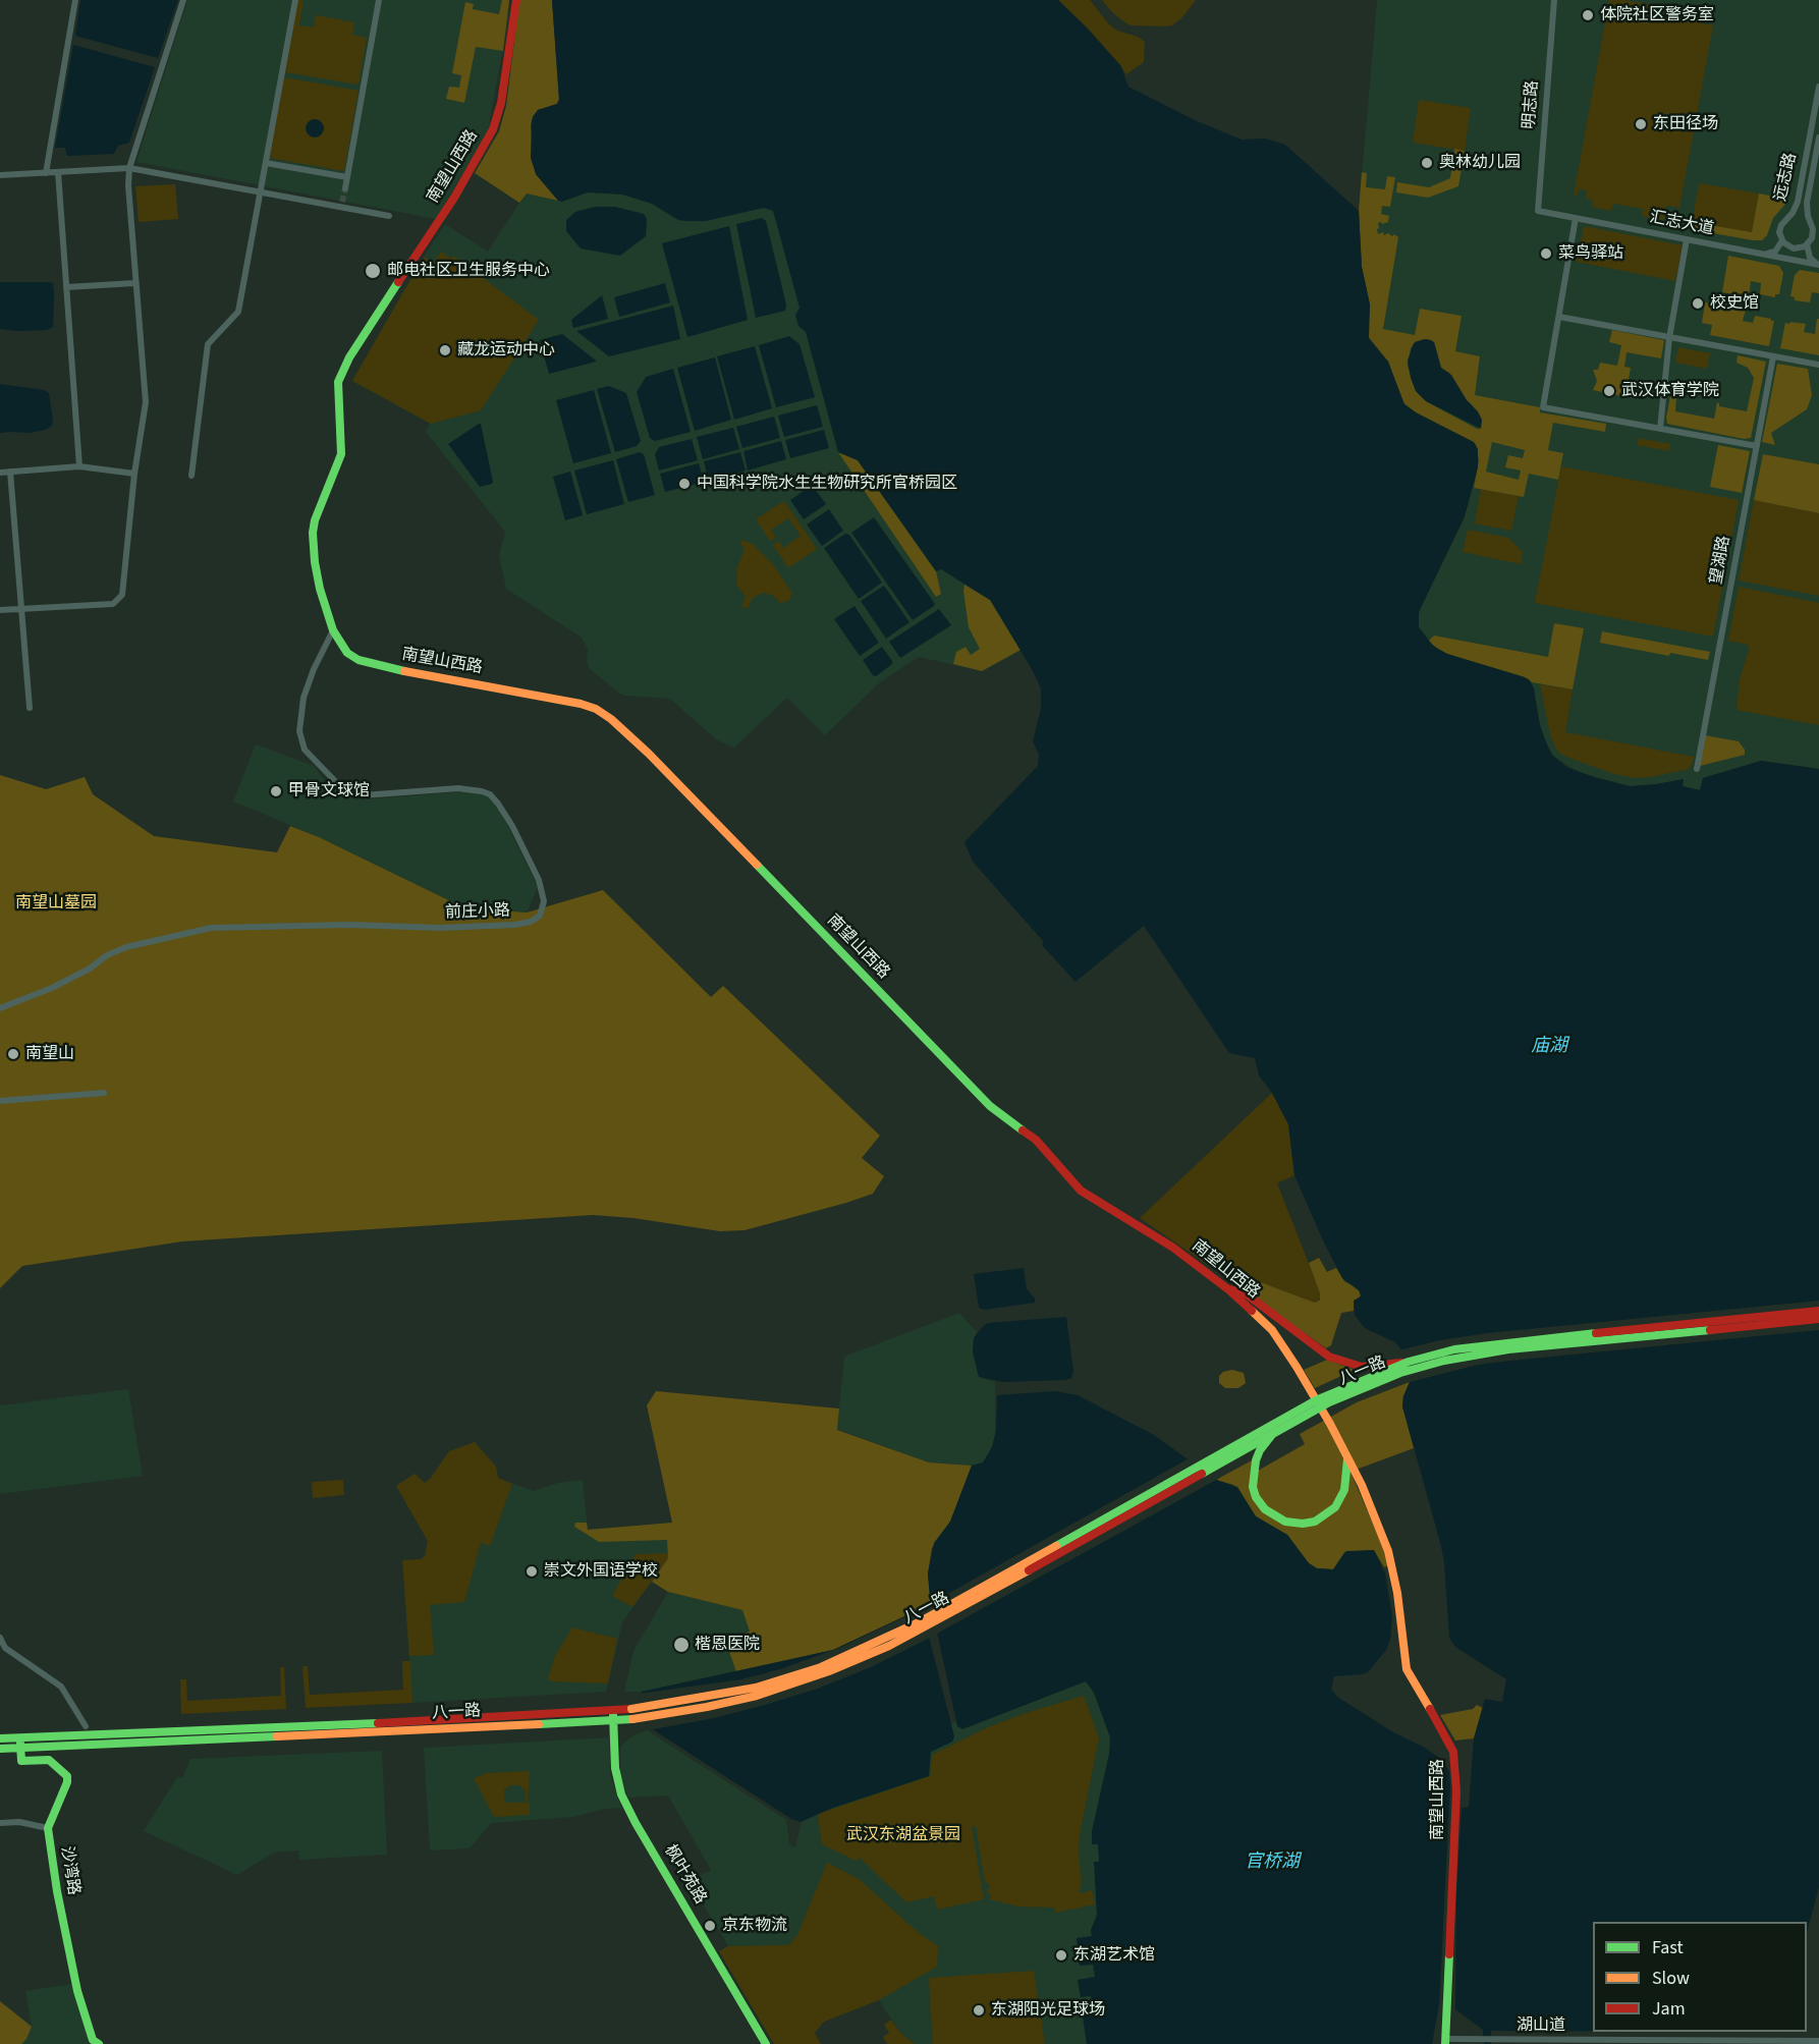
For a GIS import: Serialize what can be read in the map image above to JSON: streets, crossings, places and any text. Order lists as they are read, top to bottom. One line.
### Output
{"streets":{"main road":["南望山西路","八一路","沙湾路","枫叶苑路"],"street":["明志路","远志路","汇志大道","望湖路","前庄小路","湖山道"]},"crossings":[["明志路","汇志大道"],["南望山西路","前庄小路"],["南望山西路","湖山道"],["八一路","沙湾路"],["八一路","枫叶苑路"]],"water":["庙湖","官桥湖"],"parks":["南望山墓园","武汉东湖盆景园"],"places":["体院社区警务室","东田径场","奥林幼儿园","菜鸟驿站","邮电社区卫生服务中心","校史馆","藏龙运动中心","武汉体育学院","中国科学院水生生物研究所官桥园区","甲骨文球馆","南望山","崇文外国语学校","楷恩医院","京东物流","东湖艺术馆","东湖阳光足球场"],"legend":["Fast","Slow","Jam"]}
